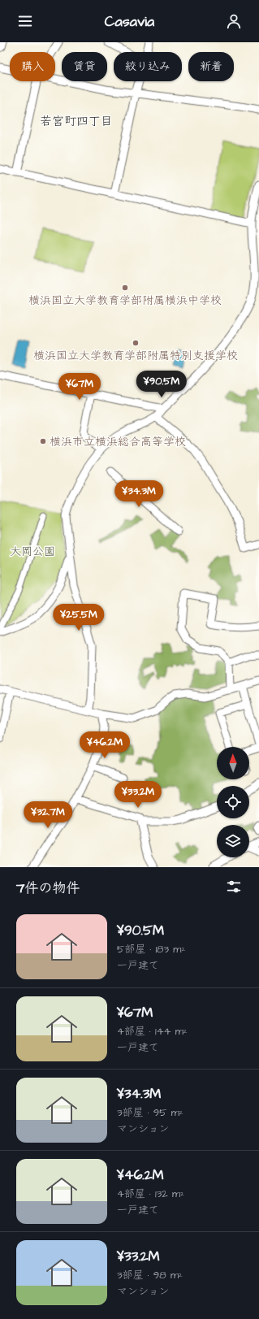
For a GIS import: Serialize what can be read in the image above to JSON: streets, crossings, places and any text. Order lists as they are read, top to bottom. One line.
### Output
{"districts":["若宮町四丁目"],"parks":["大岡公園"],"places":["横浜国立大学教育学部附属横浜中学校","横浜国立大学教育学部附属特別支援学校","横浜市立横浜総合高等学校"],"north":"top","page":{"header":"Casavia","chip":["購入","賃貸","絞り込み","新着"],"price":["¥90.5M","¥67M","¥34.3M","¥25.5M","¥46.2M","¥33.2M","¥32.7M"],"heading":"7件の物件","list":[{"name":"¥90.5M","note":"5部屋 · 183 m² · 一戸建て"},{"name":"¥67M","note":"4部屋 · 144 m² · 一戸建て"},{"name":"¥34.3M","note":"3部屋 · 95 m² · マンション"},{"name":"¥46.2M","note":"4部屋 · 132 m² · 一戸建て"},{"name":"¥33.2M","note":"3部屋 · 98 m² · マンション"}]}}
